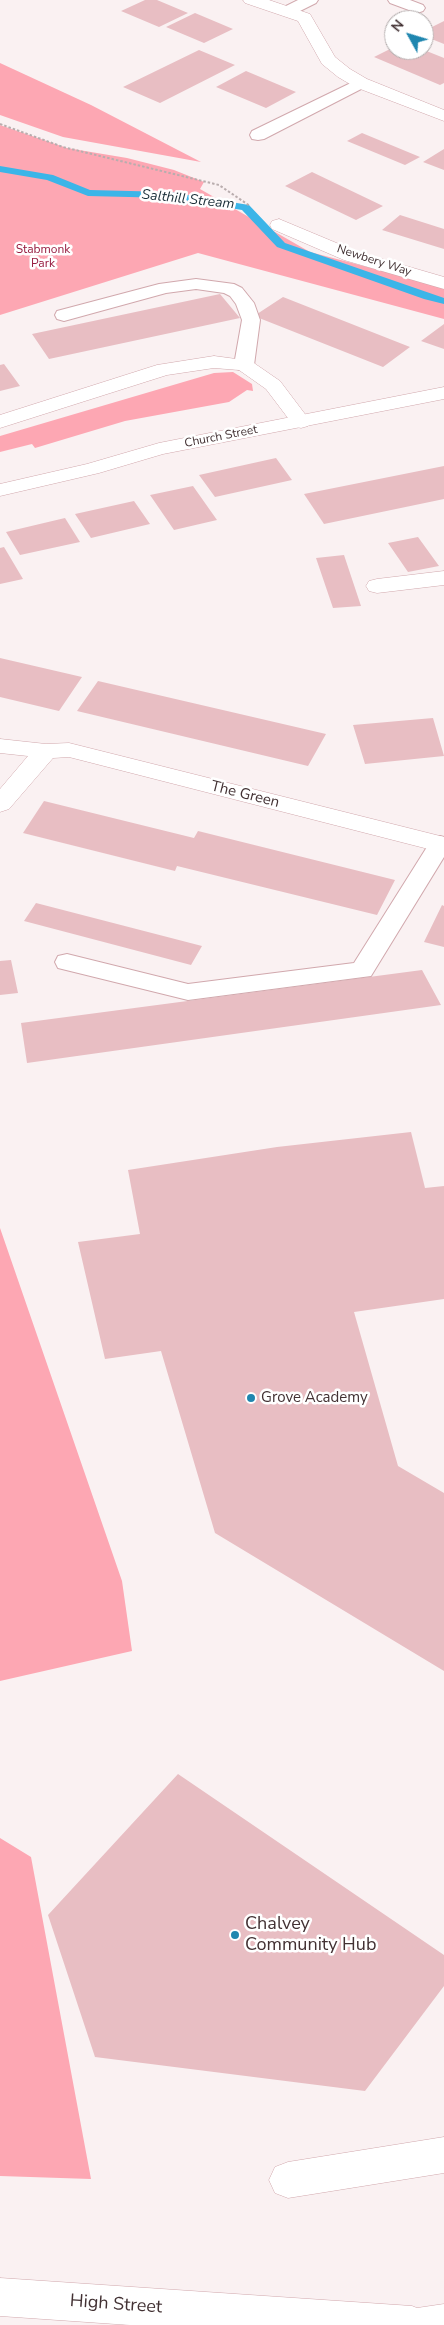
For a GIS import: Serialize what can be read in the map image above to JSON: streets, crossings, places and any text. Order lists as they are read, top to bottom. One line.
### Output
{"streets":{"street":["Newbery Way","Church Street","The Green","High Street"]},"water":["Salthill Stream"],"parks":["Stabmonk Park"],"places":["Grove Academy","Chalvey Community Hub"],"north":"top left"}
